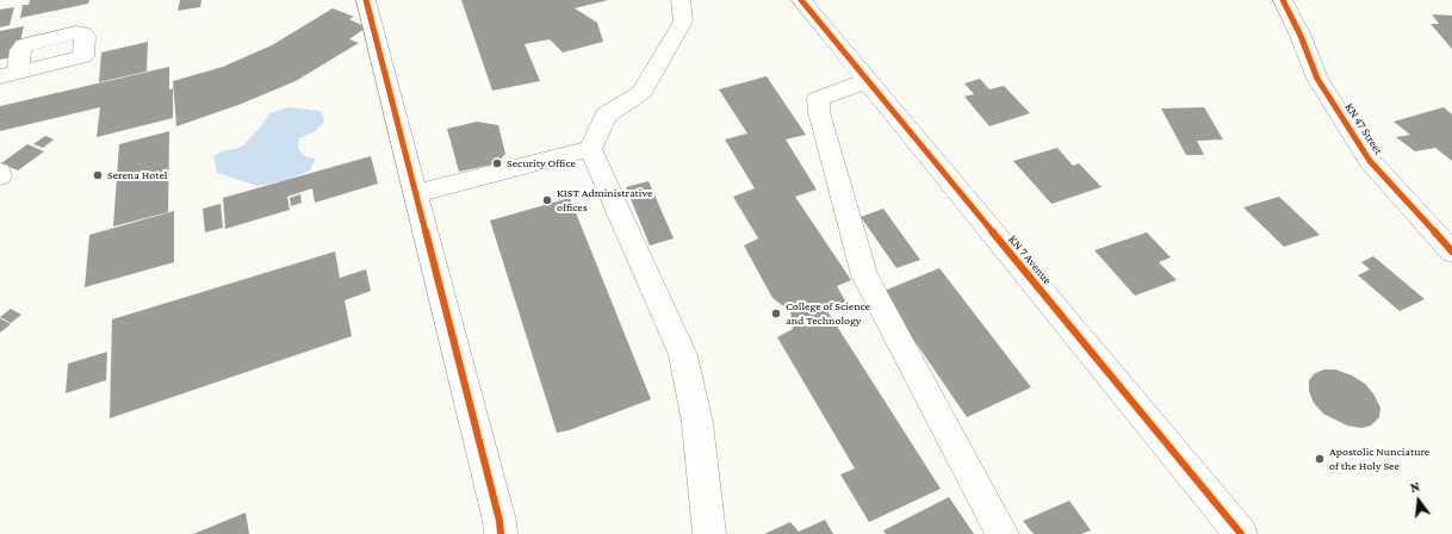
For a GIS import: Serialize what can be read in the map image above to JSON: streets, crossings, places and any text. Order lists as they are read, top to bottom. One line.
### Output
{"streets":{"street":["KN 47 Street","KN 7 Avenue"]},"places":["Security Office","Serena Hotel","KIST Administrative offices","College of Science and Technology","Apostolic Nunciature of the Holy See"],"north":"top"}
